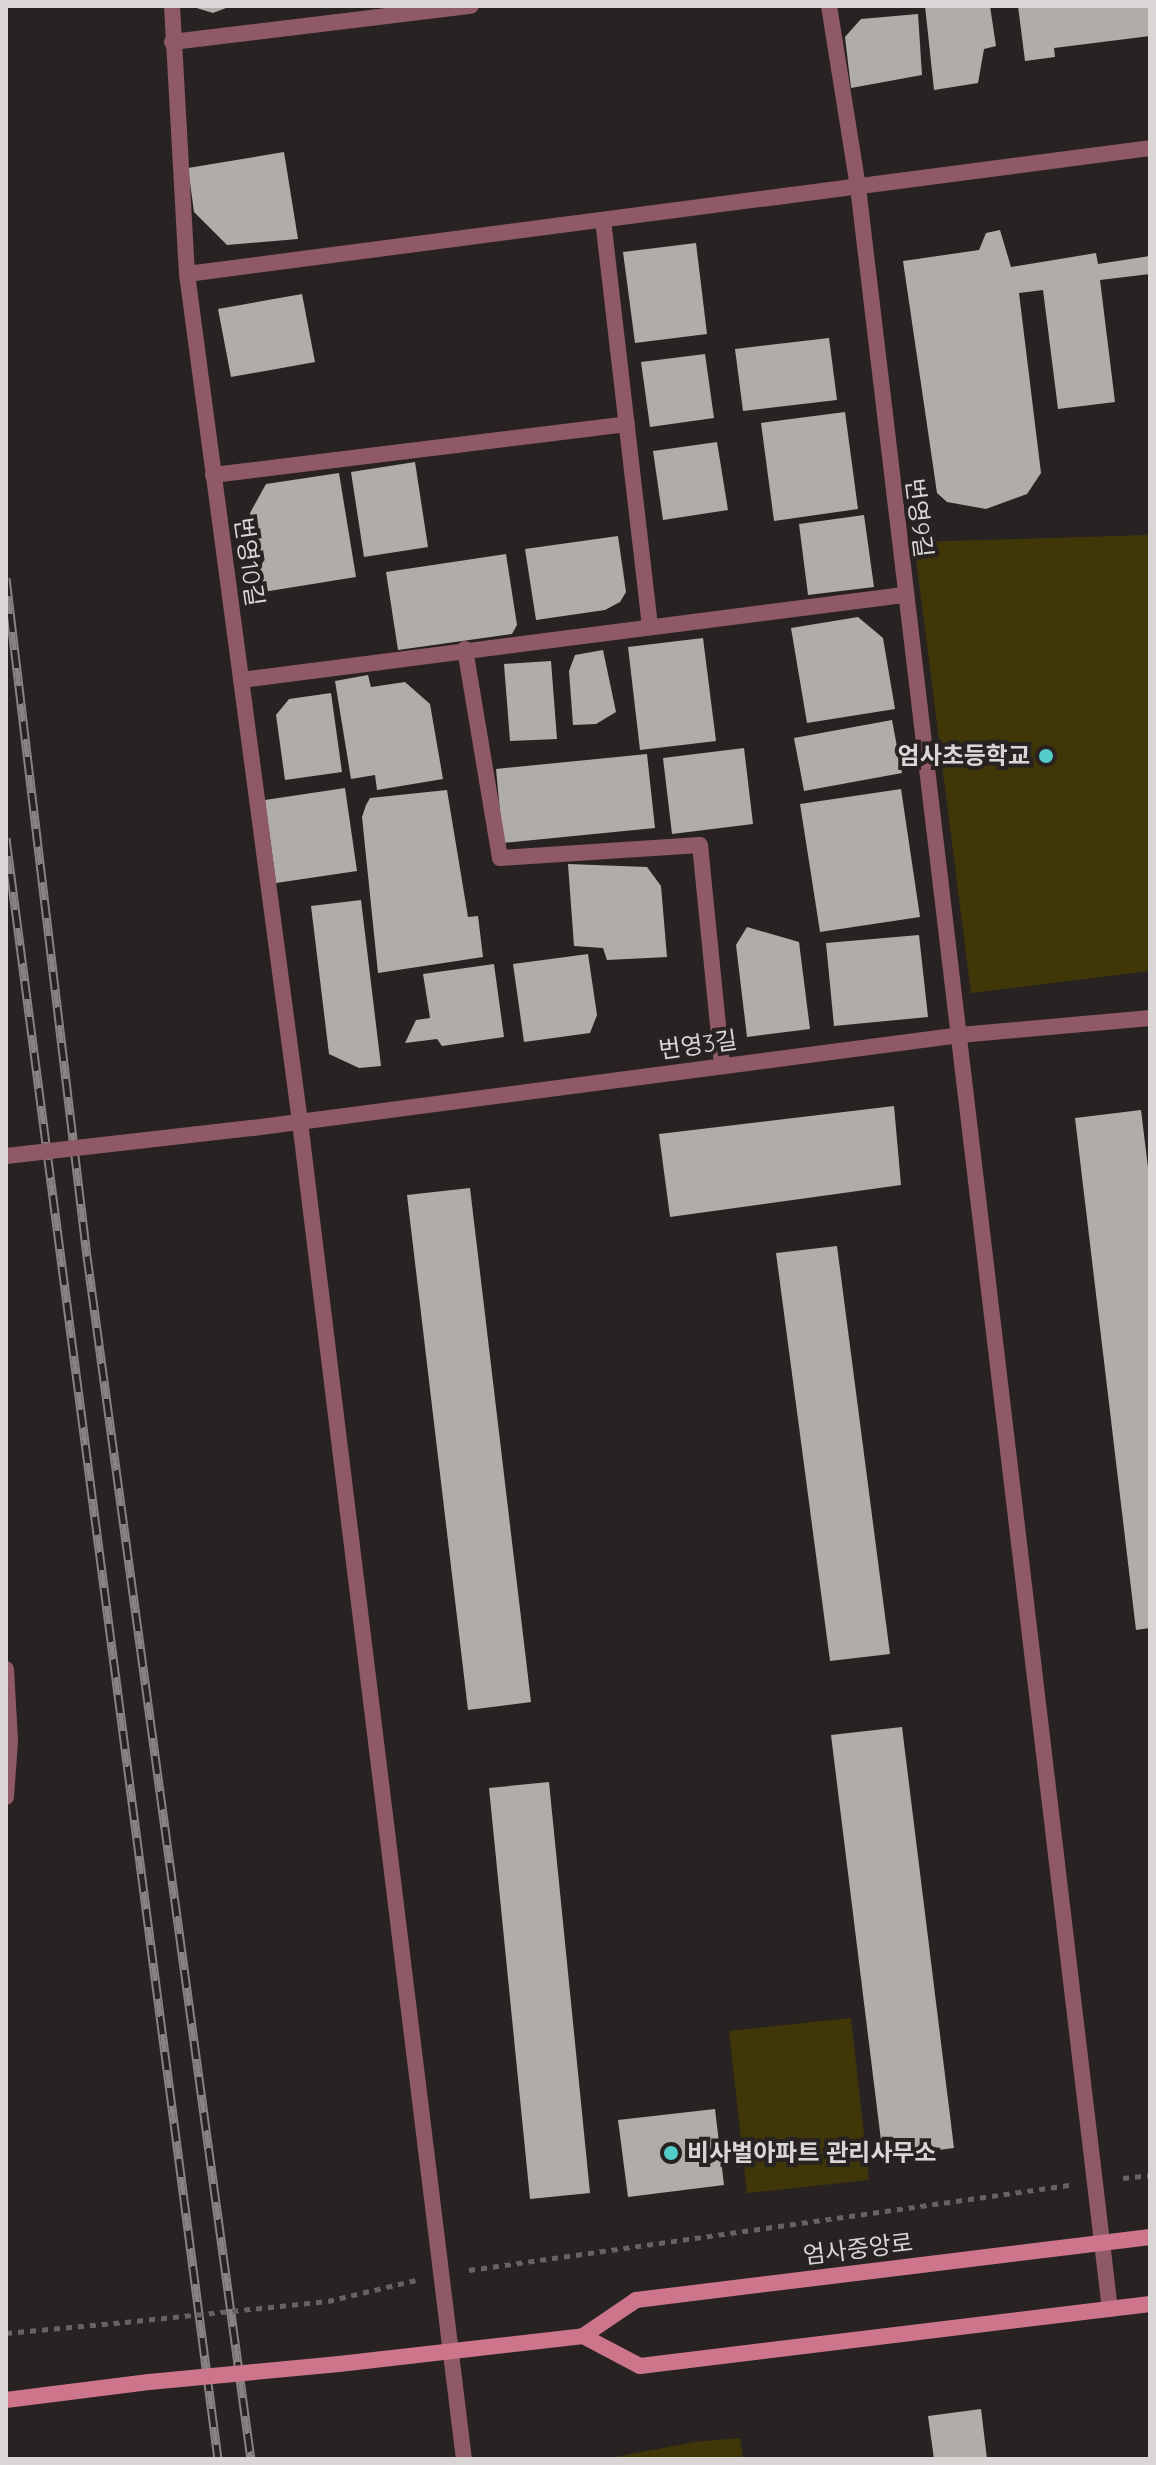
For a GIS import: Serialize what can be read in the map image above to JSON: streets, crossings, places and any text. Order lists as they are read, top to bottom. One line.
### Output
{"streets":{"main road":["엄사중앙로"],"street":["번영9길","번영10길","번영3길"]},"crossings":[["번영9길","번영3길"],["번영9길","엄사중앙로"],["번영10길","번영3길"],["번영10길","엄사중앙로"]],"places":["엄사초등학교","비사벌아파트 관리사무소"]}
